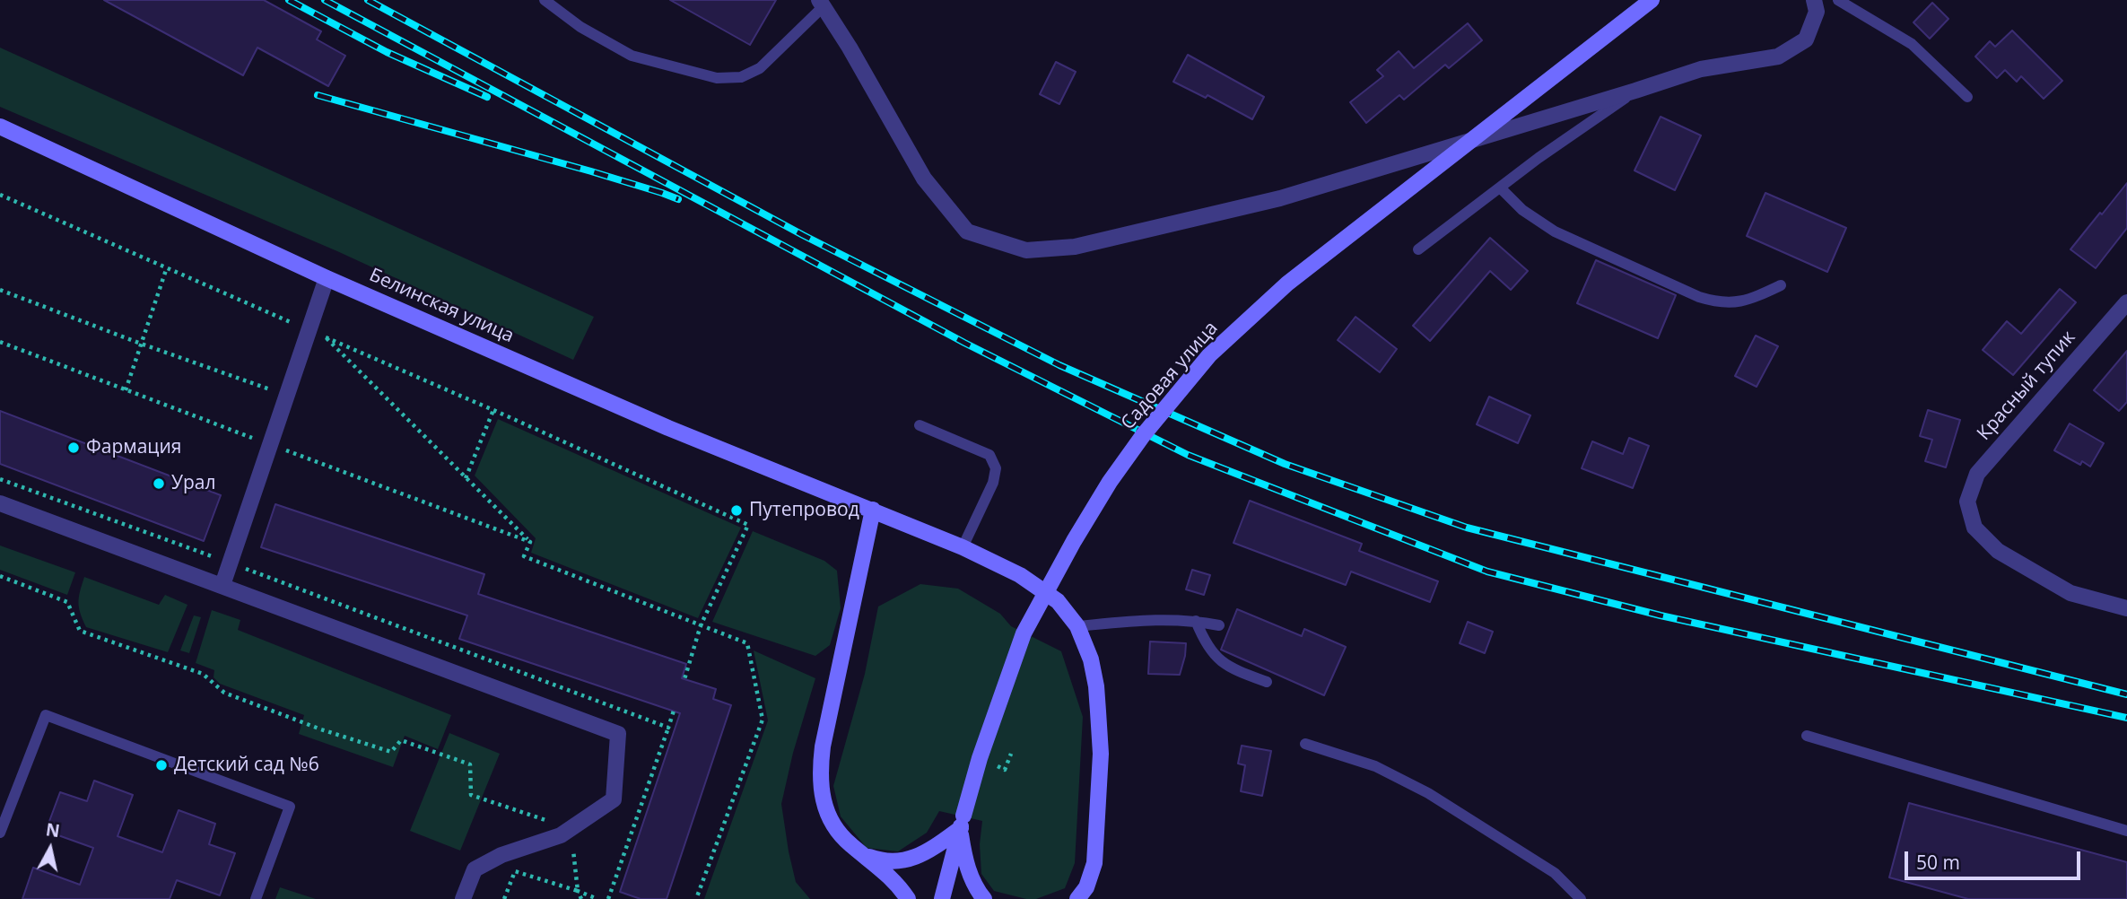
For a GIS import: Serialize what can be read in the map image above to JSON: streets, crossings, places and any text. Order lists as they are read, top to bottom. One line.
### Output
{"streets":{"main road":["Белинская улица","Садовая улица"],"street":["Красный тупик"]},"places":["Фармация","Урал","Путепровод","Детский сад №6"],"scale_bar":"50 m","north":"top"}
